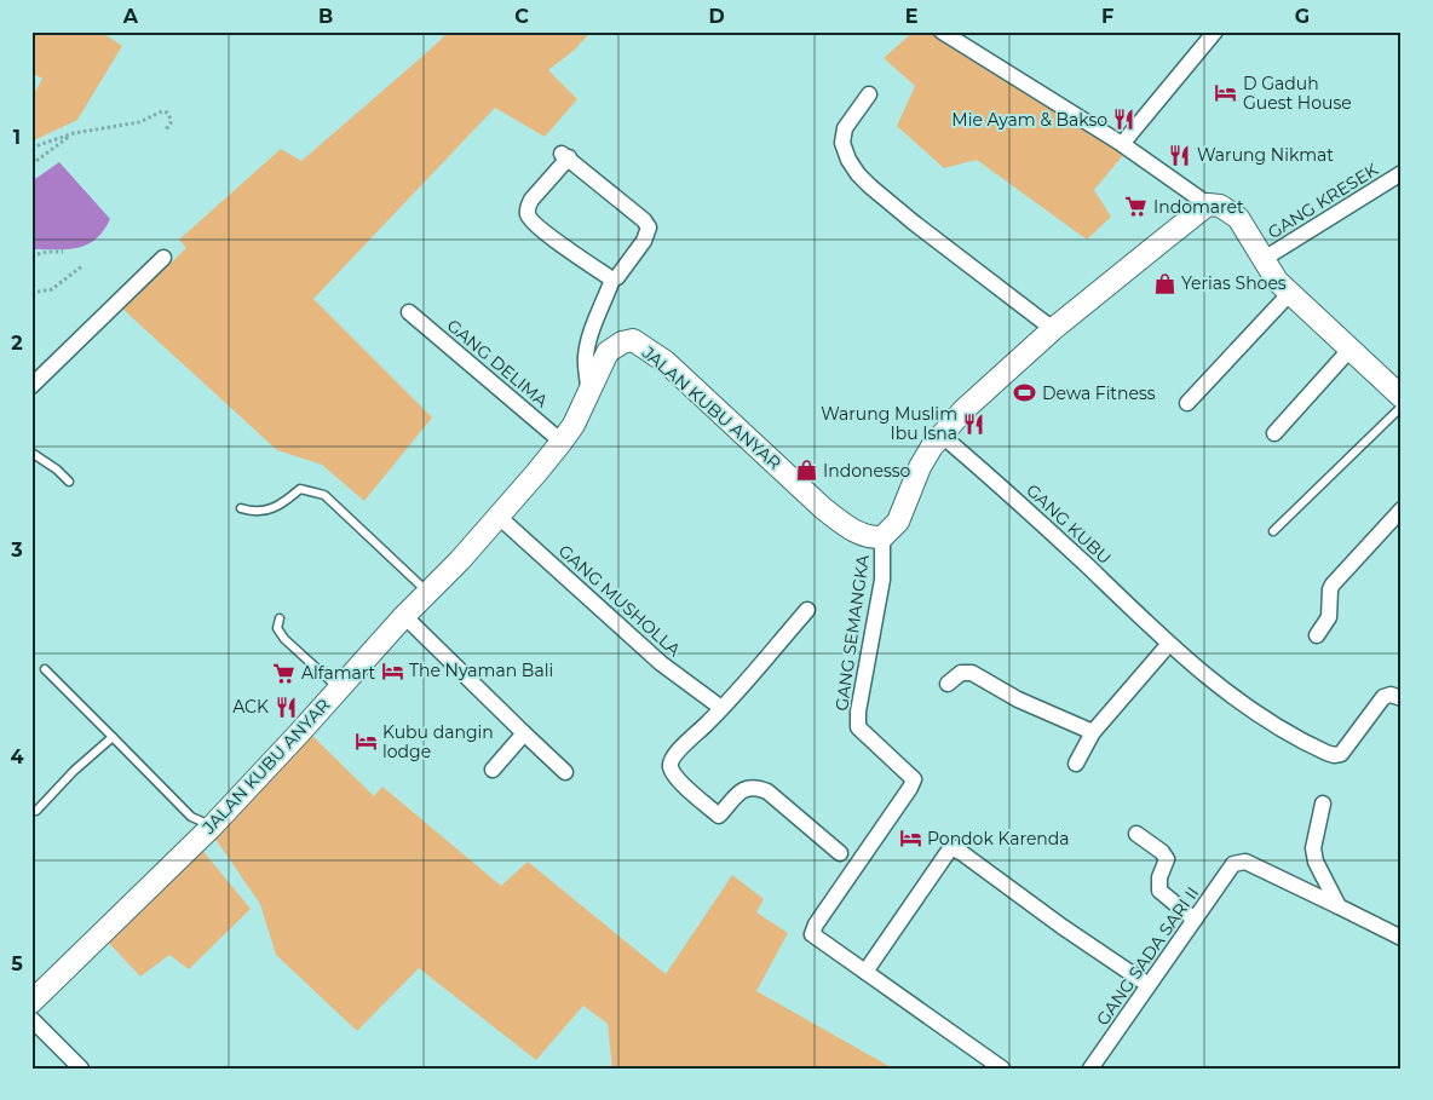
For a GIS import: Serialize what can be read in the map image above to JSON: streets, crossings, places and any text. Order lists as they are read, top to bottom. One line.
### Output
{"streets":{"street":["GANG KRESEK","GANG DELIMA","JALAN KUBU ANYAR","GANG KUBU","GANG MUSHOLLA","GANG SEMANGKA","GANG SADA SARI II"]},"crossings":[["GANG DELIMA","JALAN KUBU ANYAR"],["JALAN KUBU ANYAR","GANG MUSHOLLA"],["JALAN KUBU ANYAR","GANG SEMANGKA"]],"places":{"hotel":["D Gaduh Guest House","The Nyaman Bali","Kubu dangin lodge","Pondok Karenda"],"restaurant":["Mie Ayam & Bakso","Warung Nikmat","Warung Muslim Ibu Isna","ACK"],"supermarket":["Indomaret","Alfamart"],"shop":["Yerias Shoes","Indonesso"],"sports":["Dewa Fitness"]},"grid":{"columns":["A","B","C","D","E","F","G"],"rows":["1","2","3","4","5"]}}
